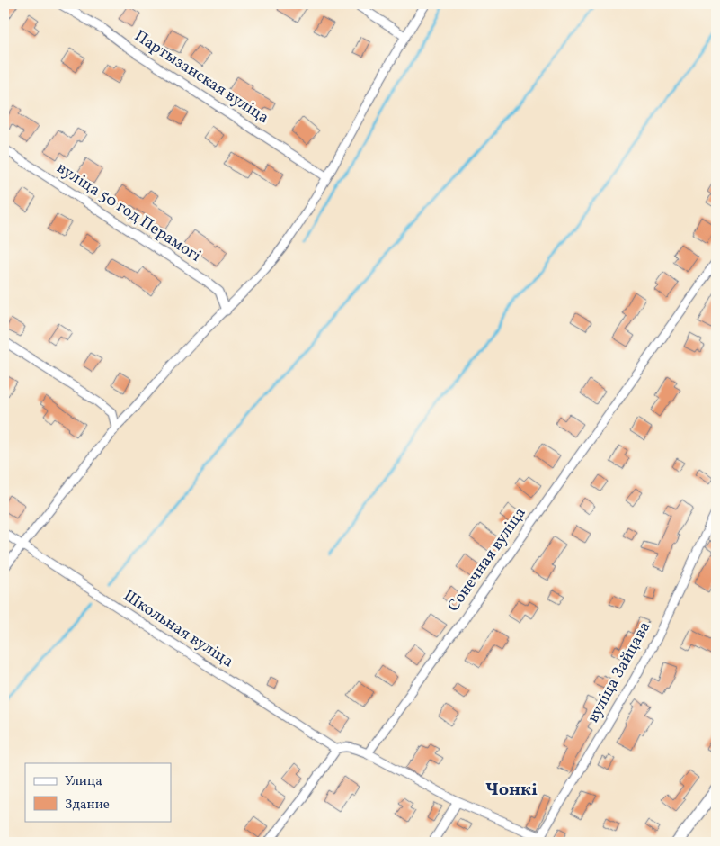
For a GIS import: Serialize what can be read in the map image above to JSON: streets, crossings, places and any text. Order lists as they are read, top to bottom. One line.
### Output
{"streets":{"street":["Партызанская вуліца","вуліца 50 год Перамогі","Сонечная вуліца","Школьная вуліца","вуліца Зайцава"]},"districts":["Чонкі"],"legend":["Улица","Здание"]}
